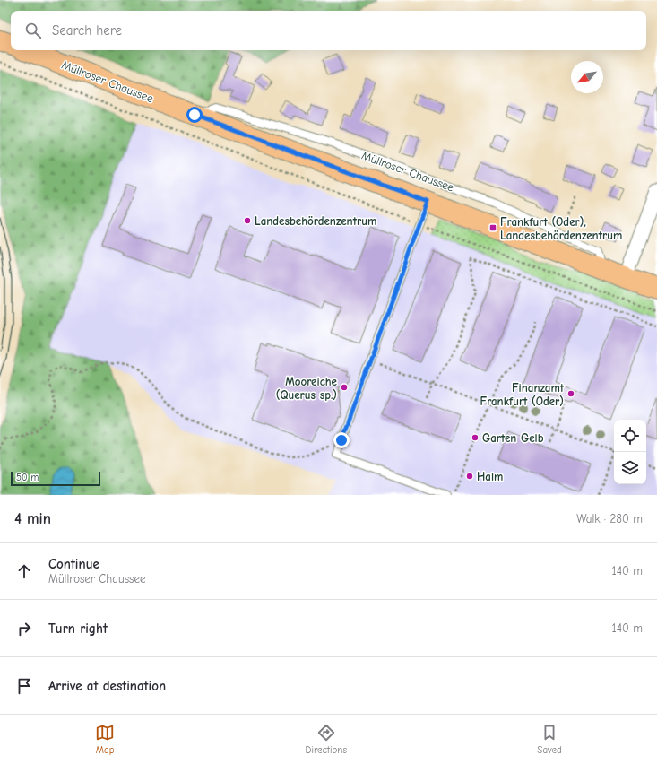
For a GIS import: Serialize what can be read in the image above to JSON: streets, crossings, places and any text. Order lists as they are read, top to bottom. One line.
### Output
{"streets":{"main road":["Müllroser Chaussee"]},"places":{"other":["Landesbehördenzentrum","Mooreiche (Querus sp.)","Finanzamt Frankfurt (Oder)","Garten Gelb","Halm"],"transit":["Frankfurt (Oder), Landesbehördenzentrum"]},"scale_bar":"50 m","north":"bottom left","page":{"search":"Search here","scale":"50 m","heading":["4 min","Walk · 280 m"],"list":[["Continue","Müllroser Chaussee","140 m"],["Turn right","140 m"],"Arrive at destination"],"nav":["Map","Directions","Saved"]}}
